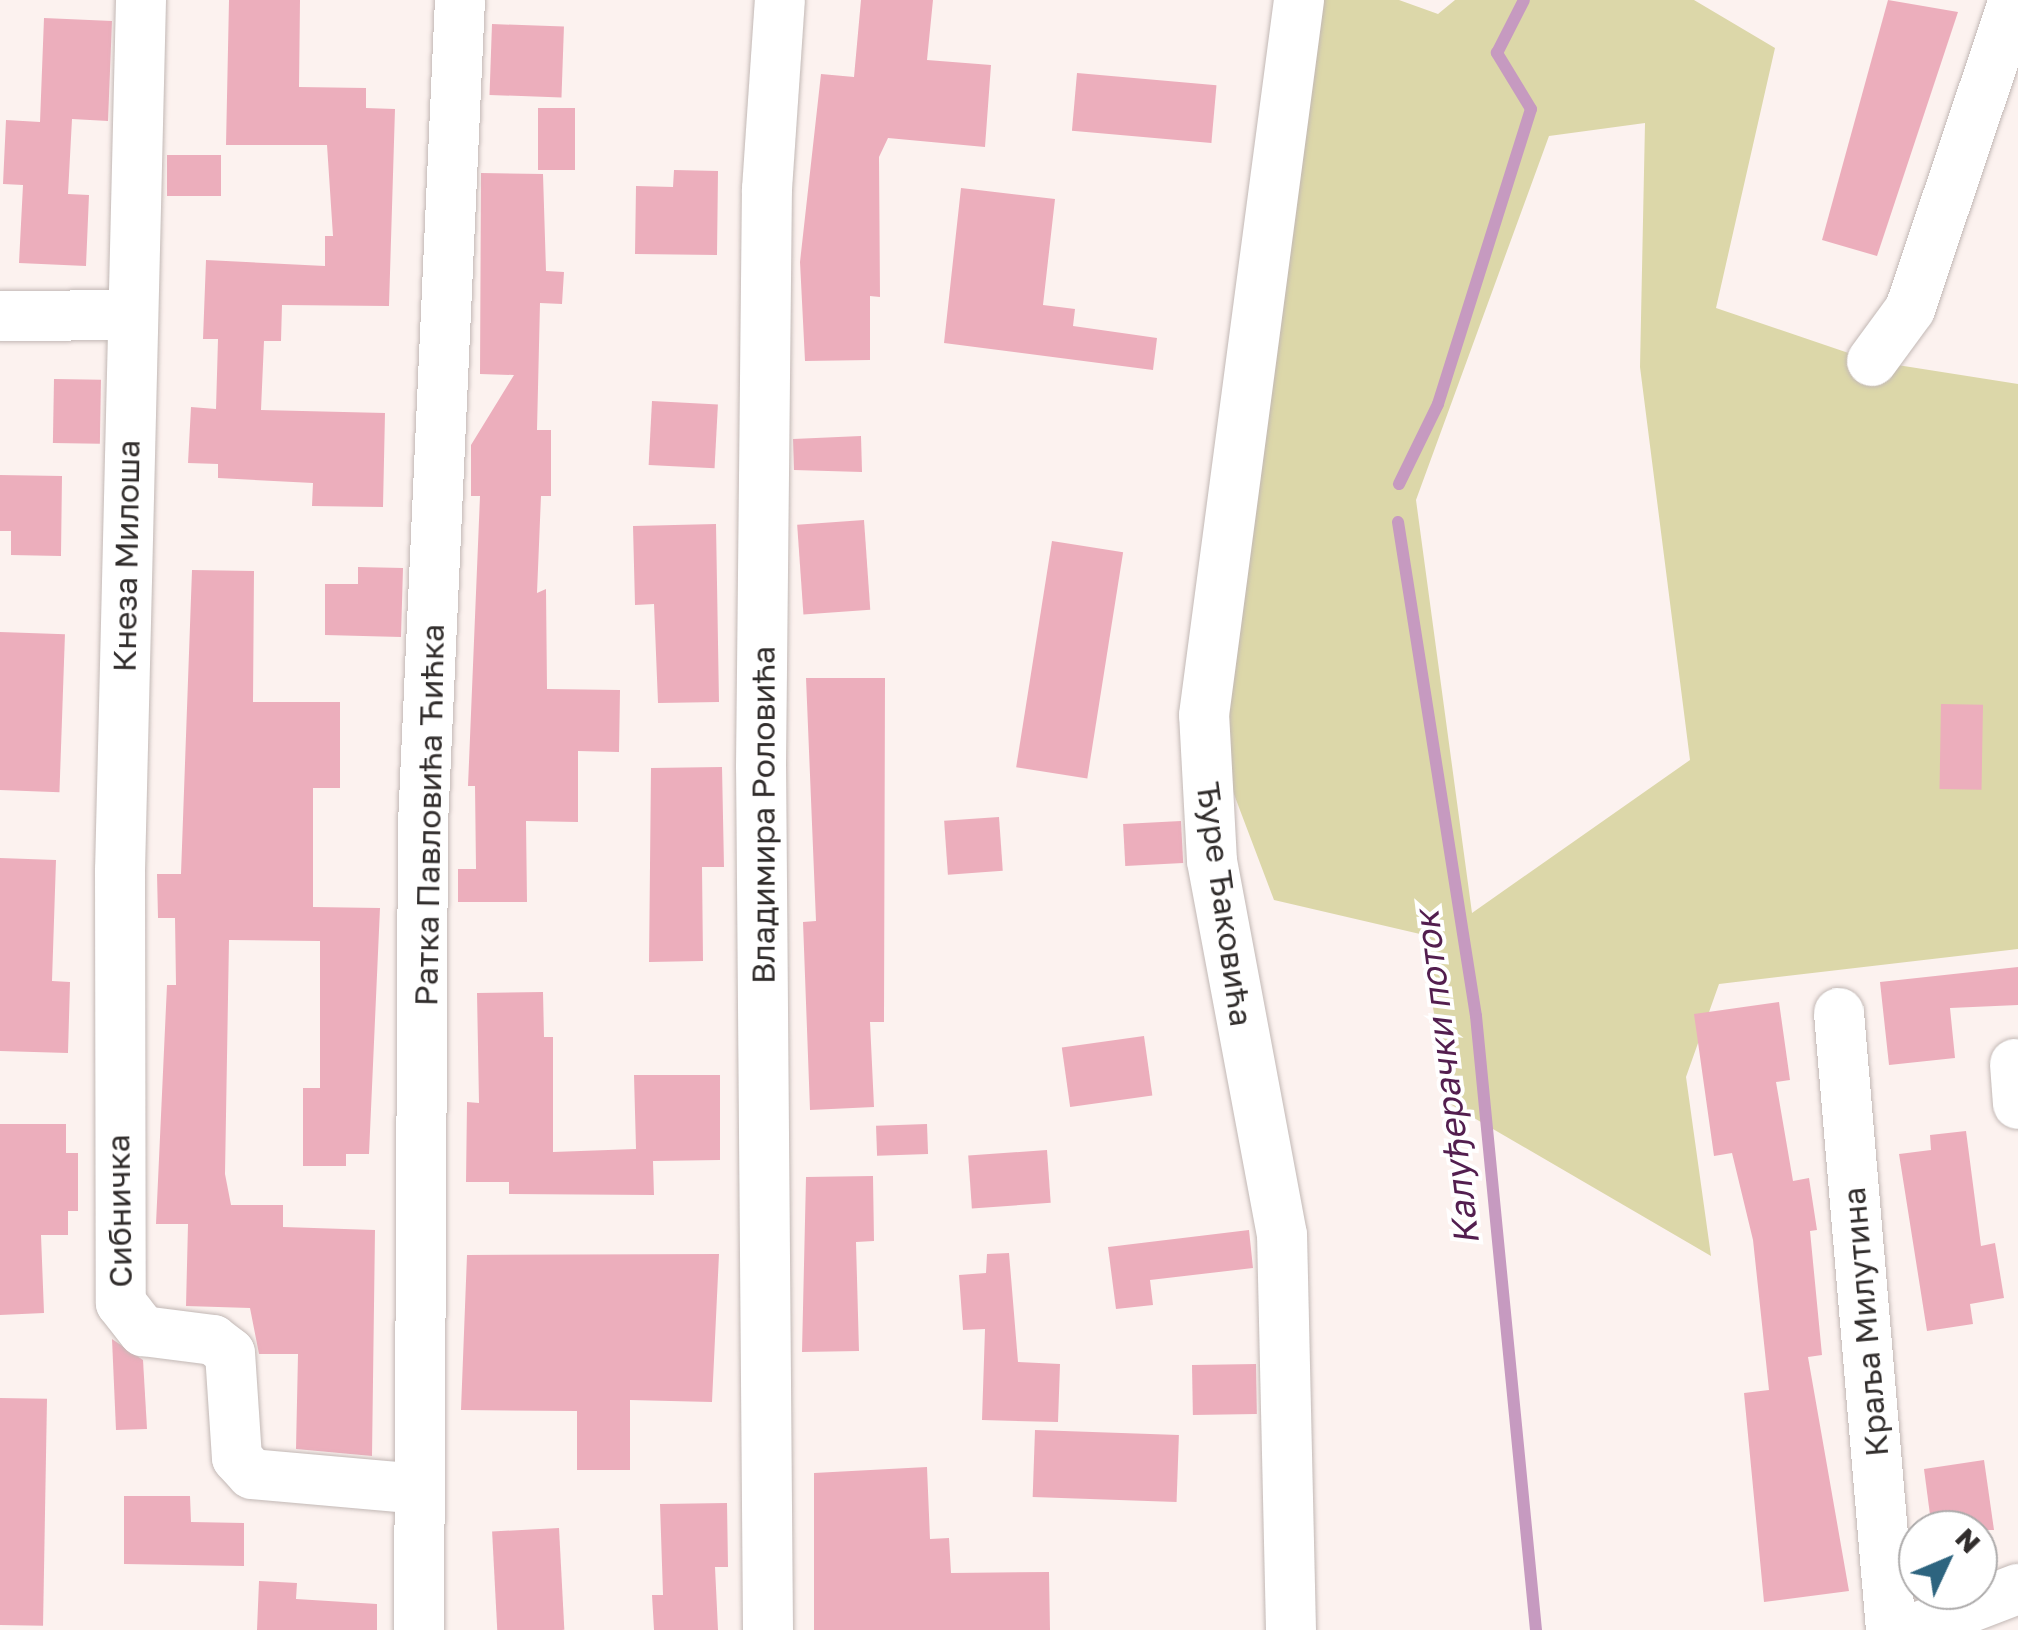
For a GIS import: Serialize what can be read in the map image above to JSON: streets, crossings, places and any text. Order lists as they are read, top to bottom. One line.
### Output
{"streets":{"street":["Кнеза Милоша","Ратка Павловића Ћићка","Владимира Роловића","Ђуре Ђаковића","Сибничка","Краља Милутина"]},"crossings":[["Кнеза Милоша","Сибничка"],["Ратка Павловића Ћићка","Сибничка"]],"water":["Калуђерачки поток"],"north":"top right"}
